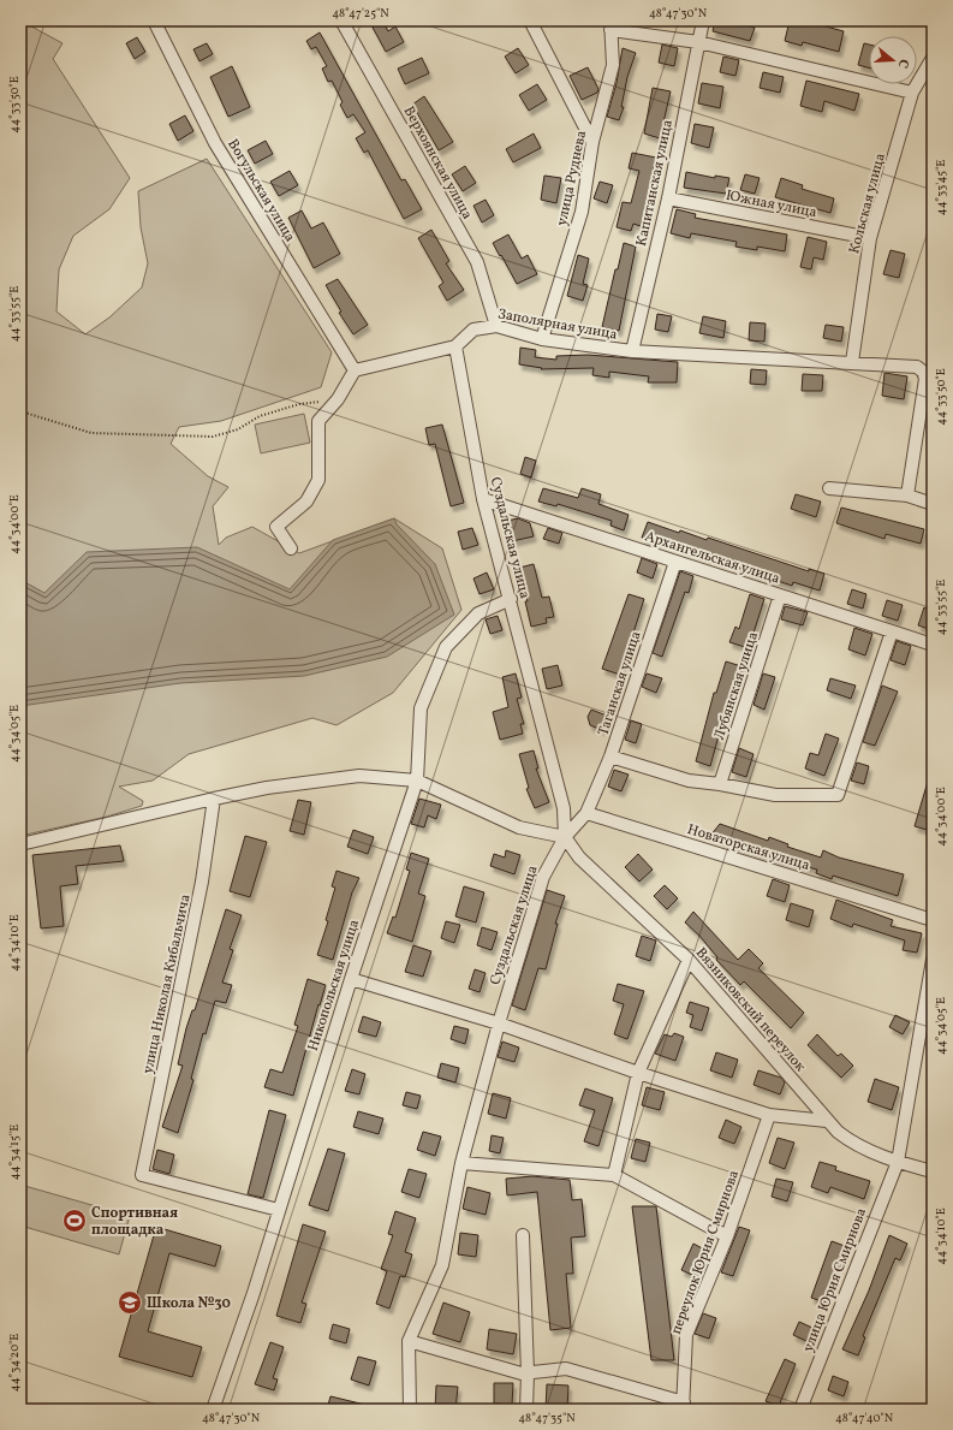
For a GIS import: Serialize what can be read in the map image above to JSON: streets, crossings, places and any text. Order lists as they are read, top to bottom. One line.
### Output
{"streets":{"street":["Верхоянская улица","улица Руднева","Капитанская улица","Вогульская улица","Южная улица","Кольская улица","Заполярная улица","Суздальская улица","Архангельская улица","Таганская улица","Лубянская улица","Новаторская улица","улица Николая Кибальчича","Никопольская улица","Вязниковский переулок","переулок Юрия Смирнова","улица Юрия Смирнова"]},"crossings":[["Верхоянская улица","Заполярная улица"],["улица Руднева","Заполярная улица"],["Капитанская улица","Южная улица"],["Капитанская улица","Заполярная улица"],["Вогульская улица","Заполярная улица"],["Южная улица","Кольская улица"],["Кольская улица","Заполярная улица"],["Заполярная улица","Суздальская улица"],["Суздальская улица","Архангельская улица"],["Суздальская улица","Никопольская улица"],["Суздальская улица","Вязниковский переулок"],["Архангельская улица","Таганская улица"],["Архангельская улица","Лубянская улица"],["Таганская улица","Новаторская улица"],["улица Николая Кибальчича","Никопольская улица"],["Вязниковский переулок","улица Юрия Смирнова"]],"places":{"sports":["Спортивная площадка"],"school or university":["Школа №30"]},"north":"right","coordinates":["48°47'25\"N","48°47'30\"N","44°33'50\"E","44°33'45\"E","44°33'55\"E","44°34'00\"E","44°34'05\"E","44°34'10\"E","44°34'15\"E","44°34'20\"E","48°47'35\"N","48°47'40\"N"]}
